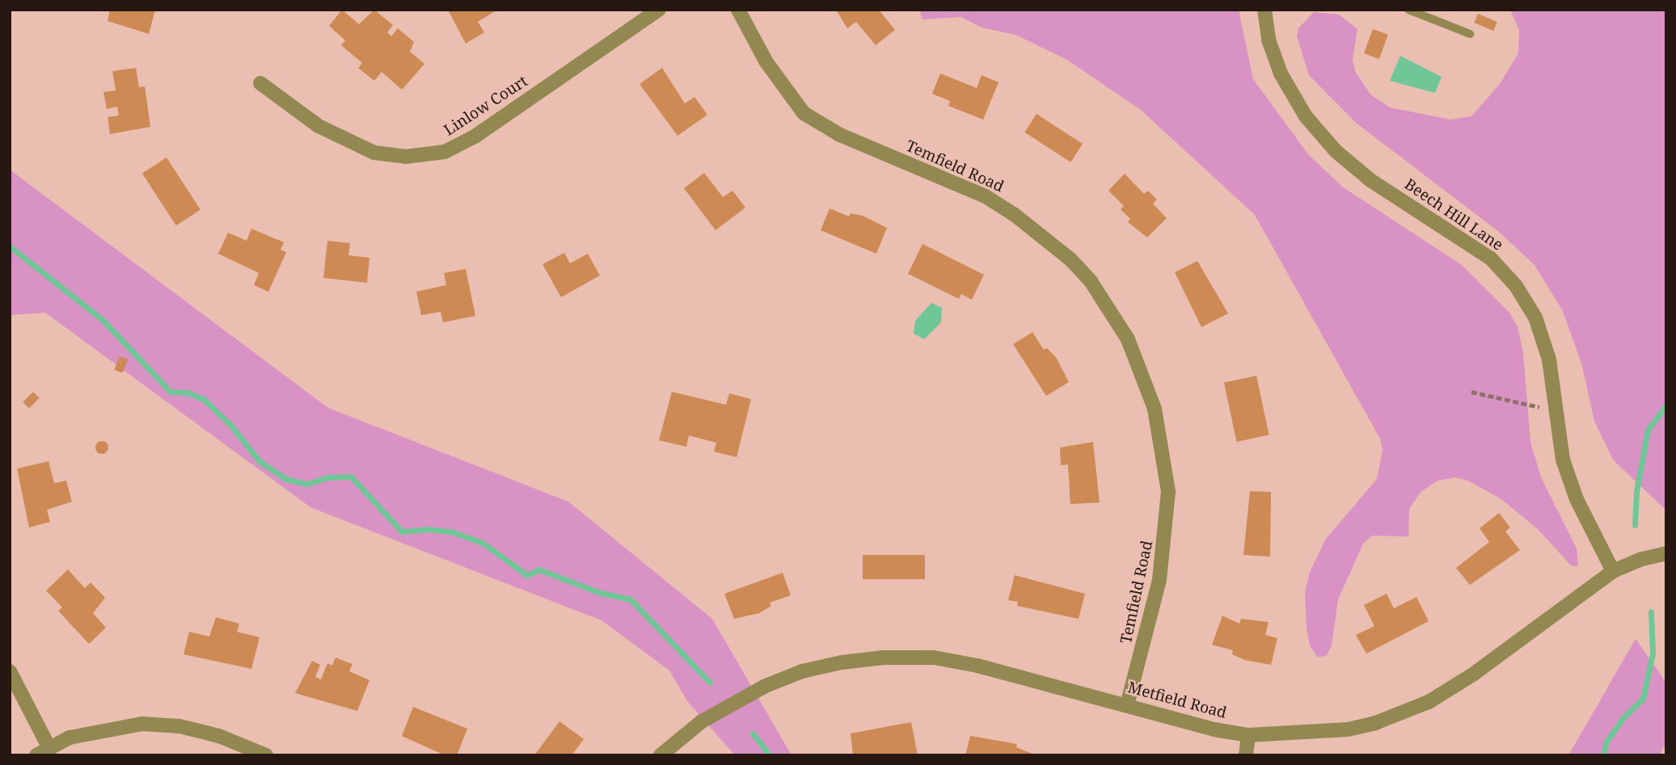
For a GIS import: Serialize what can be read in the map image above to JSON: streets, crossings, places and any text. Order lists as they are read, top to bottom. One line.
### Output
{"streets":{"street":["Linlow Court","Temfield Road","Beech Hill Lane","Metfield Road"]},"crossings":[["Temfield Road","Metfield Road"],["Beech Hill Lane","Metfield Road"]]}
